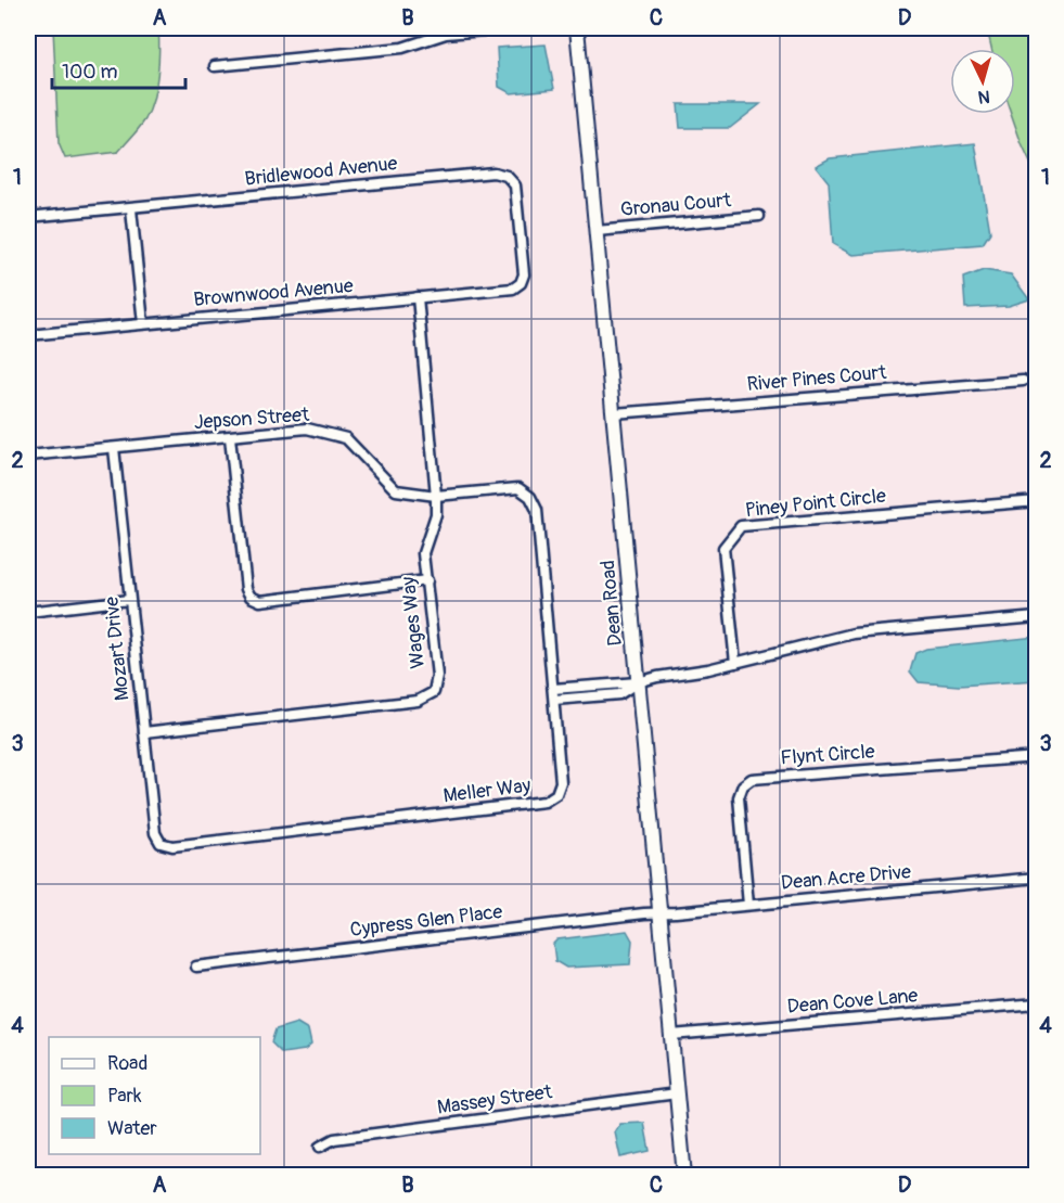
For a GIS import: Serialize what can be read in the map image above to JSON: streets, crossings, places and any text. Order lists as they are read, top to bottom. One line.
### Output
{"streets":{"main road":["Dean Road"],"street":["Bridlewood Avenue","Gronau Court","Brownwood Avenue","River Pines Court","Jepson Street","Piney Point Circle","Wages Way","Mozart Drive","Flynt Circle","Meller Way","Dean Acre Drive","Cypress Glen Place","Dean Cove Lane","Massey Street"]},"crossings":[["Bridlewood Avenue","Brownwood Avenue"],["Gronau Court","Dean Road"],["Brownwood Avenue","Wages Way"],["River Pines Court","Dean Road"],["Jepson Street","Wages Way"],["Jepson Street","Mozart Drive"],["Jepson Street","Meller Way"],["Dean Road","Dean Acre Drive"],["Dean Road","Cypress Glen Place"],["Dean Road","Dean Cove Lane"],["Dean Road","Massey Street"],["Wages Way","Mozart Drive"],["Mozart Drive","Meller Way"],["Flynt Circle","Dean Acre Drive"],["Dean Acre Drive","Cypress Glen Place"]],"legend":["Road","Park","Water"],"scale_bar":"100 m","north":"bottom","grid":{"columns":["A","B","C","D"],"rows":["1","2","3","4"]}}
